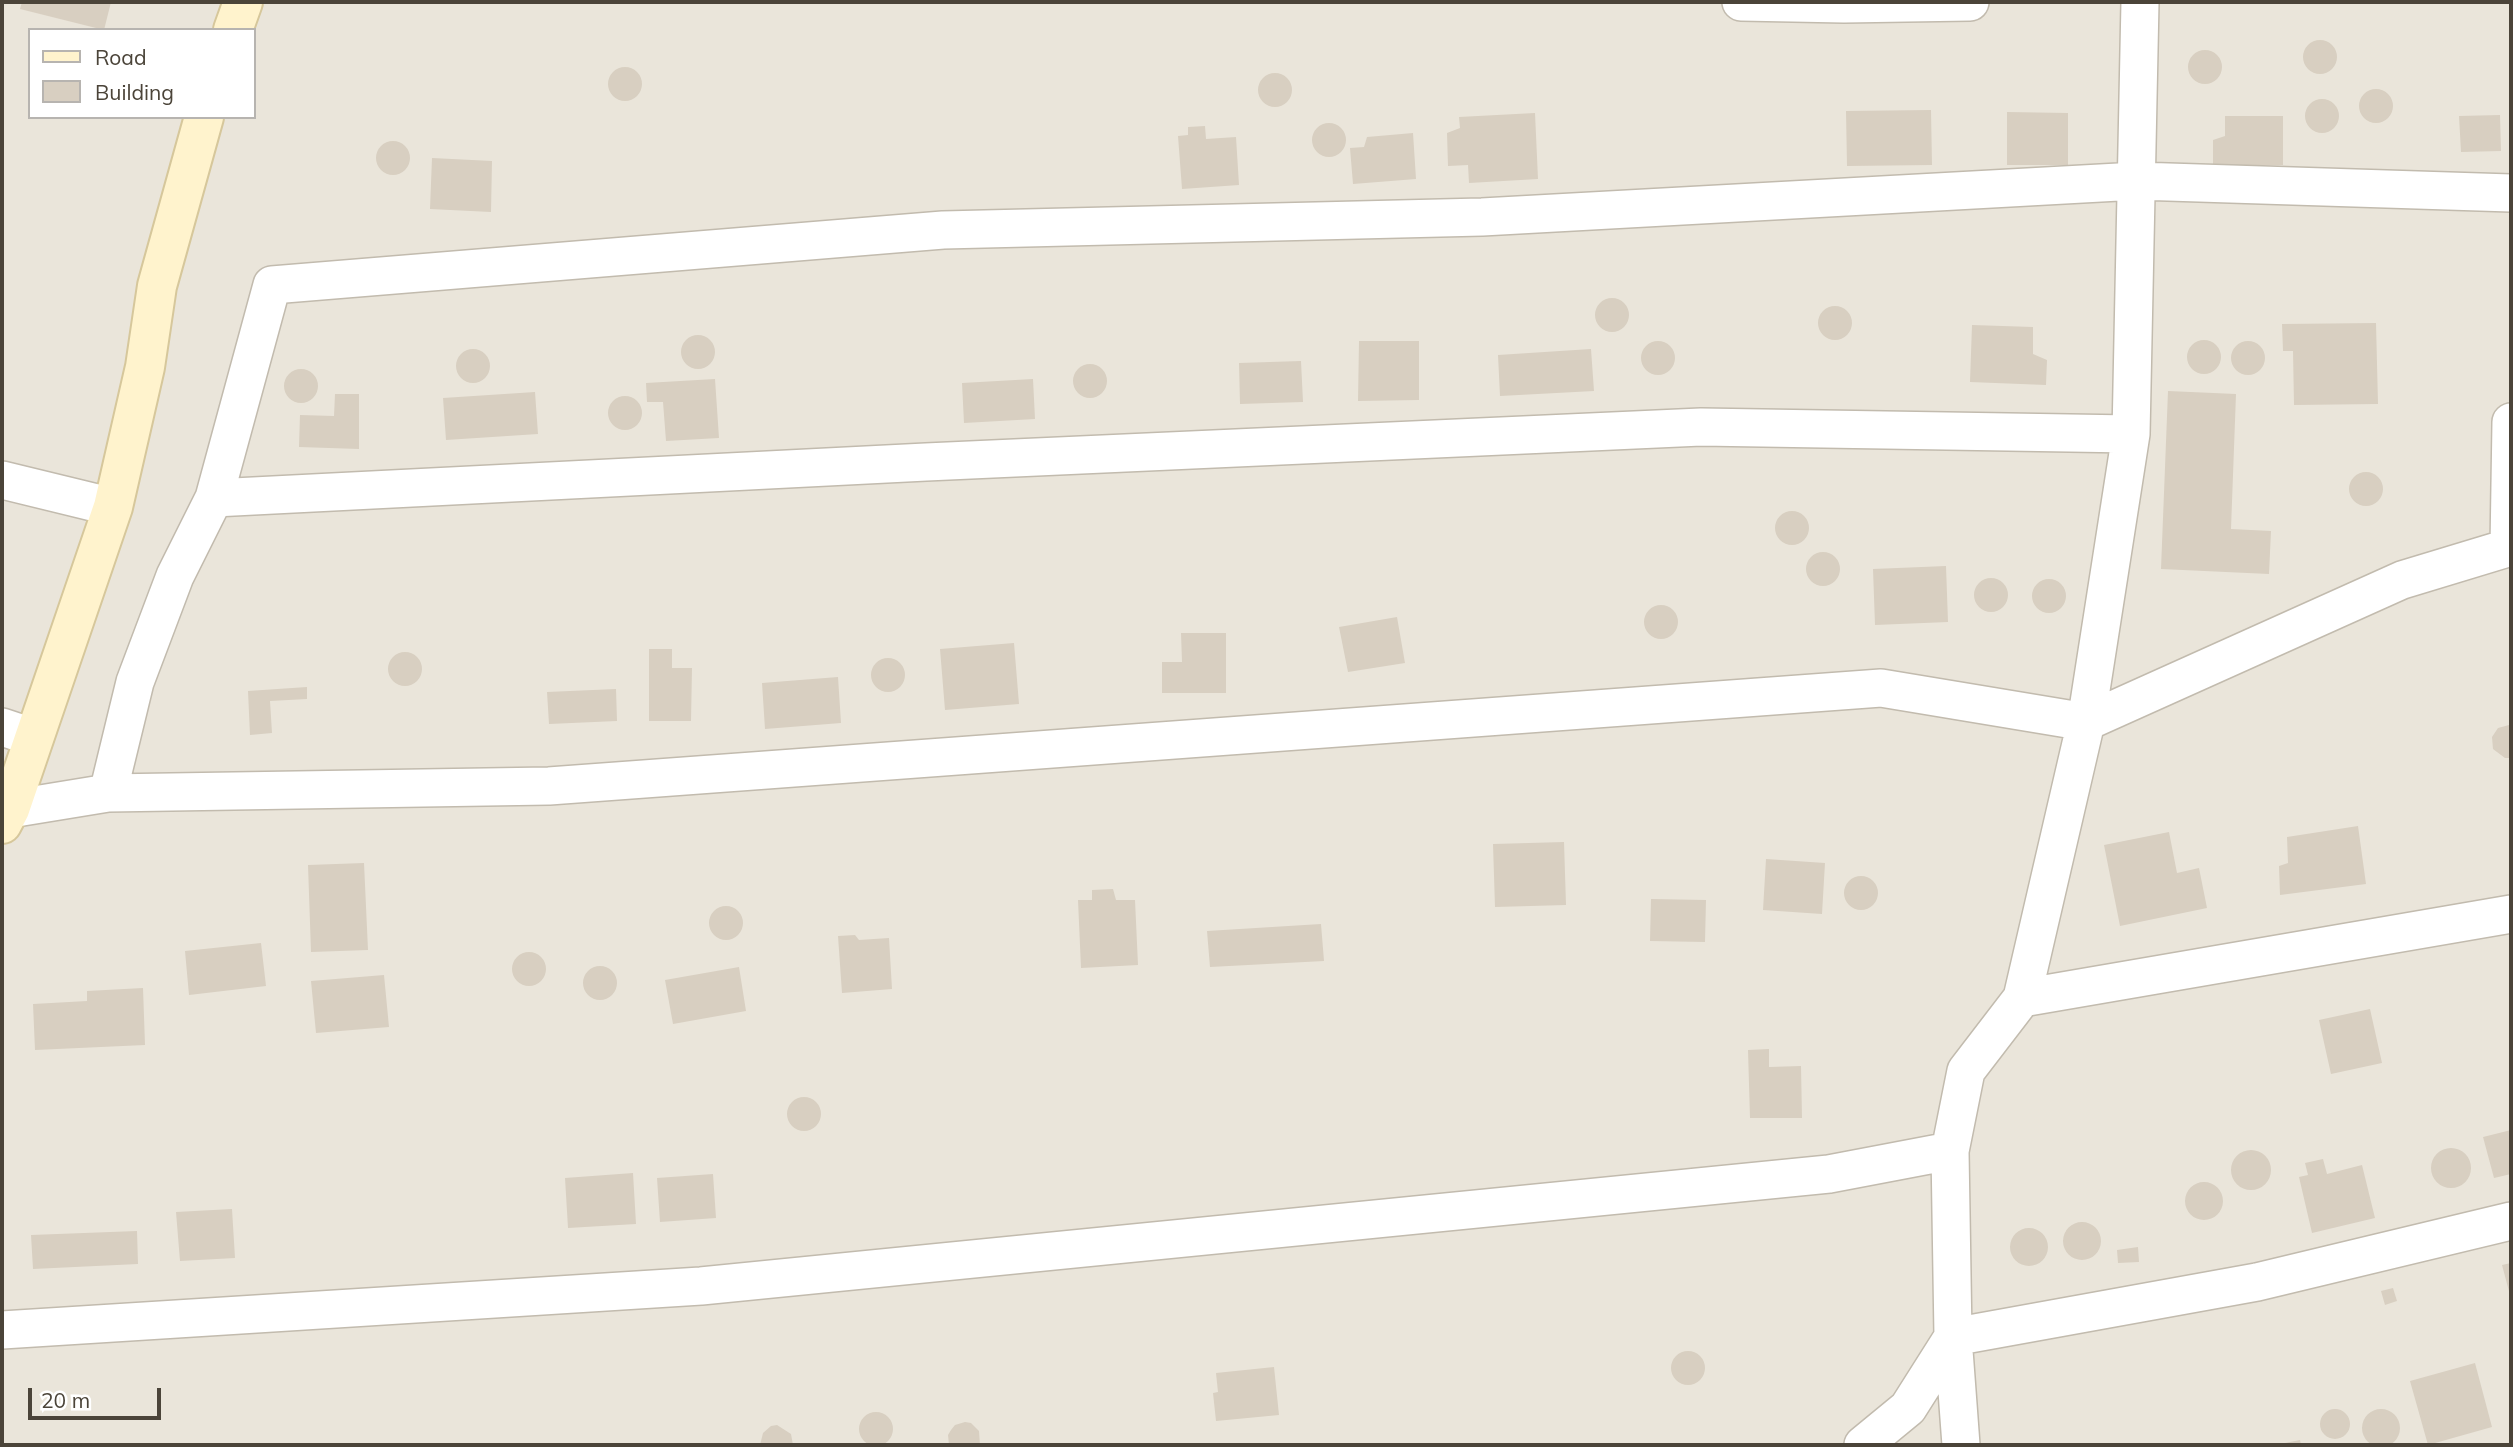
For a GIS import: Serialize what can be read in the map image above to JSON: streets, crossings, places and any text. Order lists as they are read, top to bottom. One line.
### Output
{"legend":["Road","Building"],"scale_bar":"20 m"}
